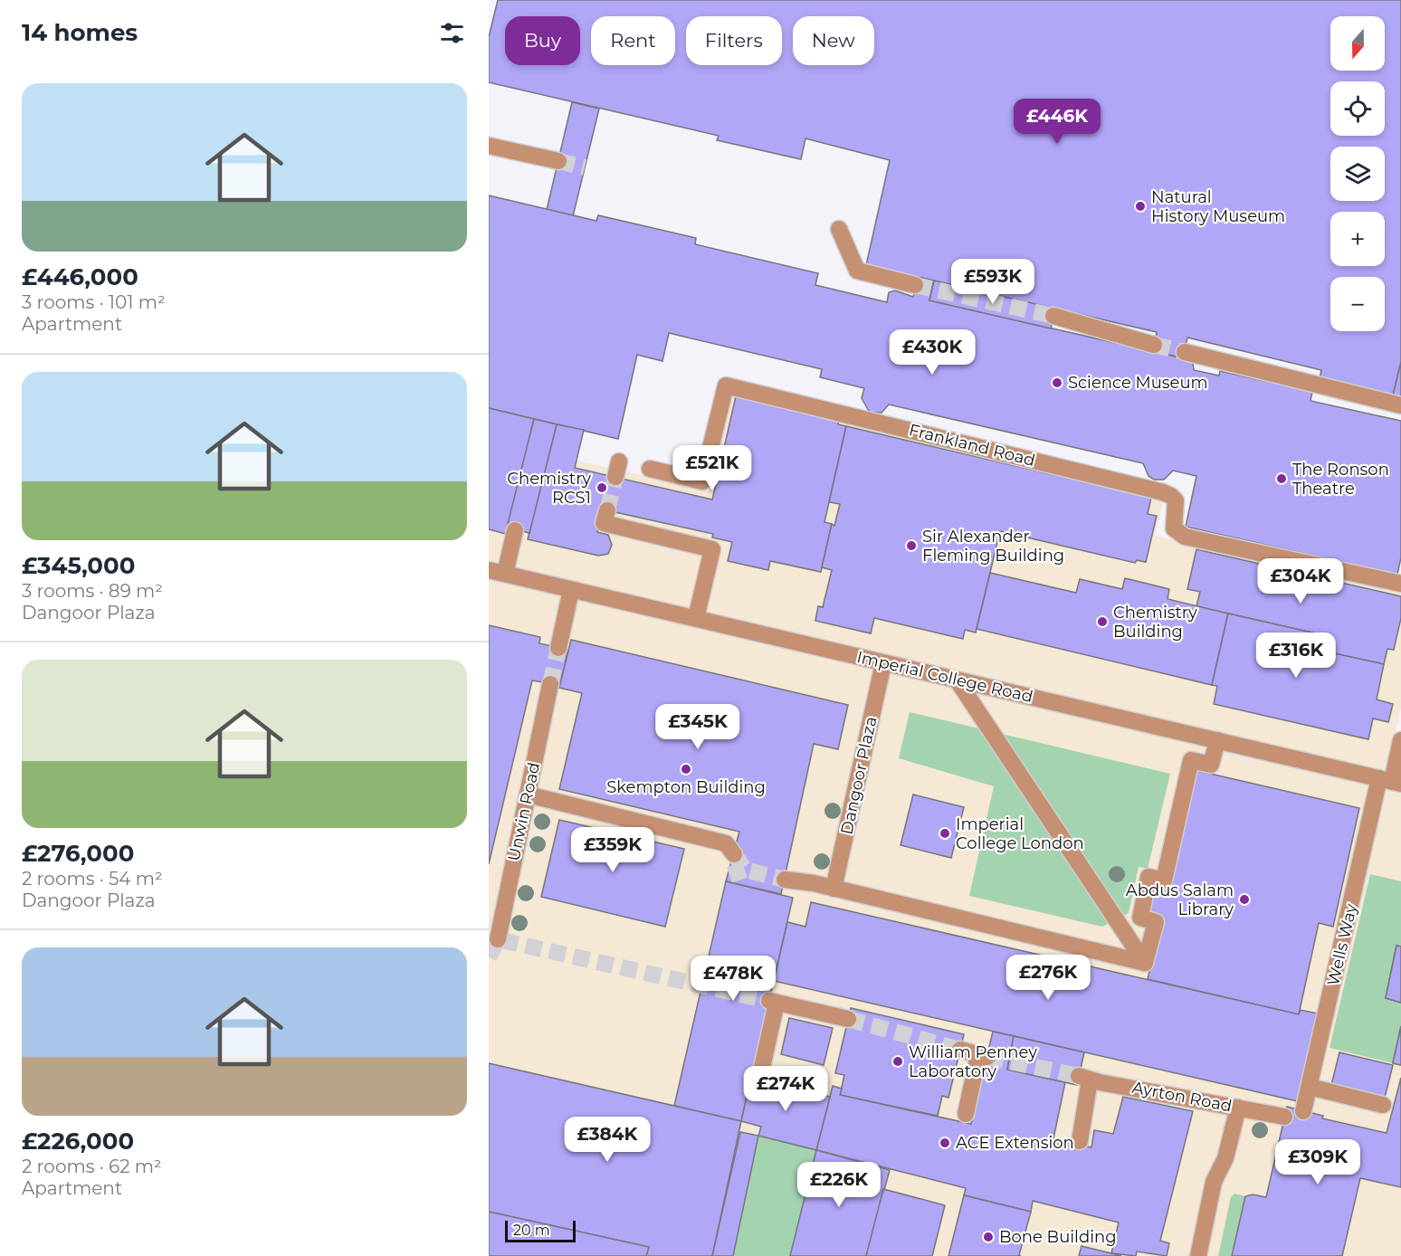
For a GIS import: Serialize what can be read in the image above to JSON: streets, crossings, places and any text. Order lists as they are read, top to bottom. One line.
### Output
{"streets":{"street":["Frankland Road","Imperial College Road","Dangoor Plaza","Unwin Road","Wells Way","Ayrton Road"]},"crossings":[["Imperial College Road","Dangoor Plaza"],["Imperial College Road","Wells Way"]],"places":["Natural History Museum","Science Museum","The Ronson Theatre","Chemistry RCS1","Sir Alexander Fleming Building","Chemistry Building","Skempton Building","Imperial College London","Abdus Salam Library","William Penney Laboratory","ACE Extension","Bone Building"],"scale_bar":"20 m","north":"bottom","page":{"heading":"14 homes","map_buttons":["+","−"],"chip":["Buy","Rent","Filters","New"],"list":[{"name":"£446,000","note":"3 rooms · 101 m² · Apartment"},{"name":"£345,000","note":"3 rooms · 89 m² · Dangoor Plaza"},{"name":"£276,000","note":"2 rooms · 54 m² · Dangoor Plaza"},{"name":"£226,000","note":"2 rooms · 62 m² · Apartment"}],"price":["£446K","£593K","£430K","£521K","£304K","£316K","£345K","£359K","£276K","£478K","£274K","£384K","£309K","£226K"],"scale":"20 m"}}
